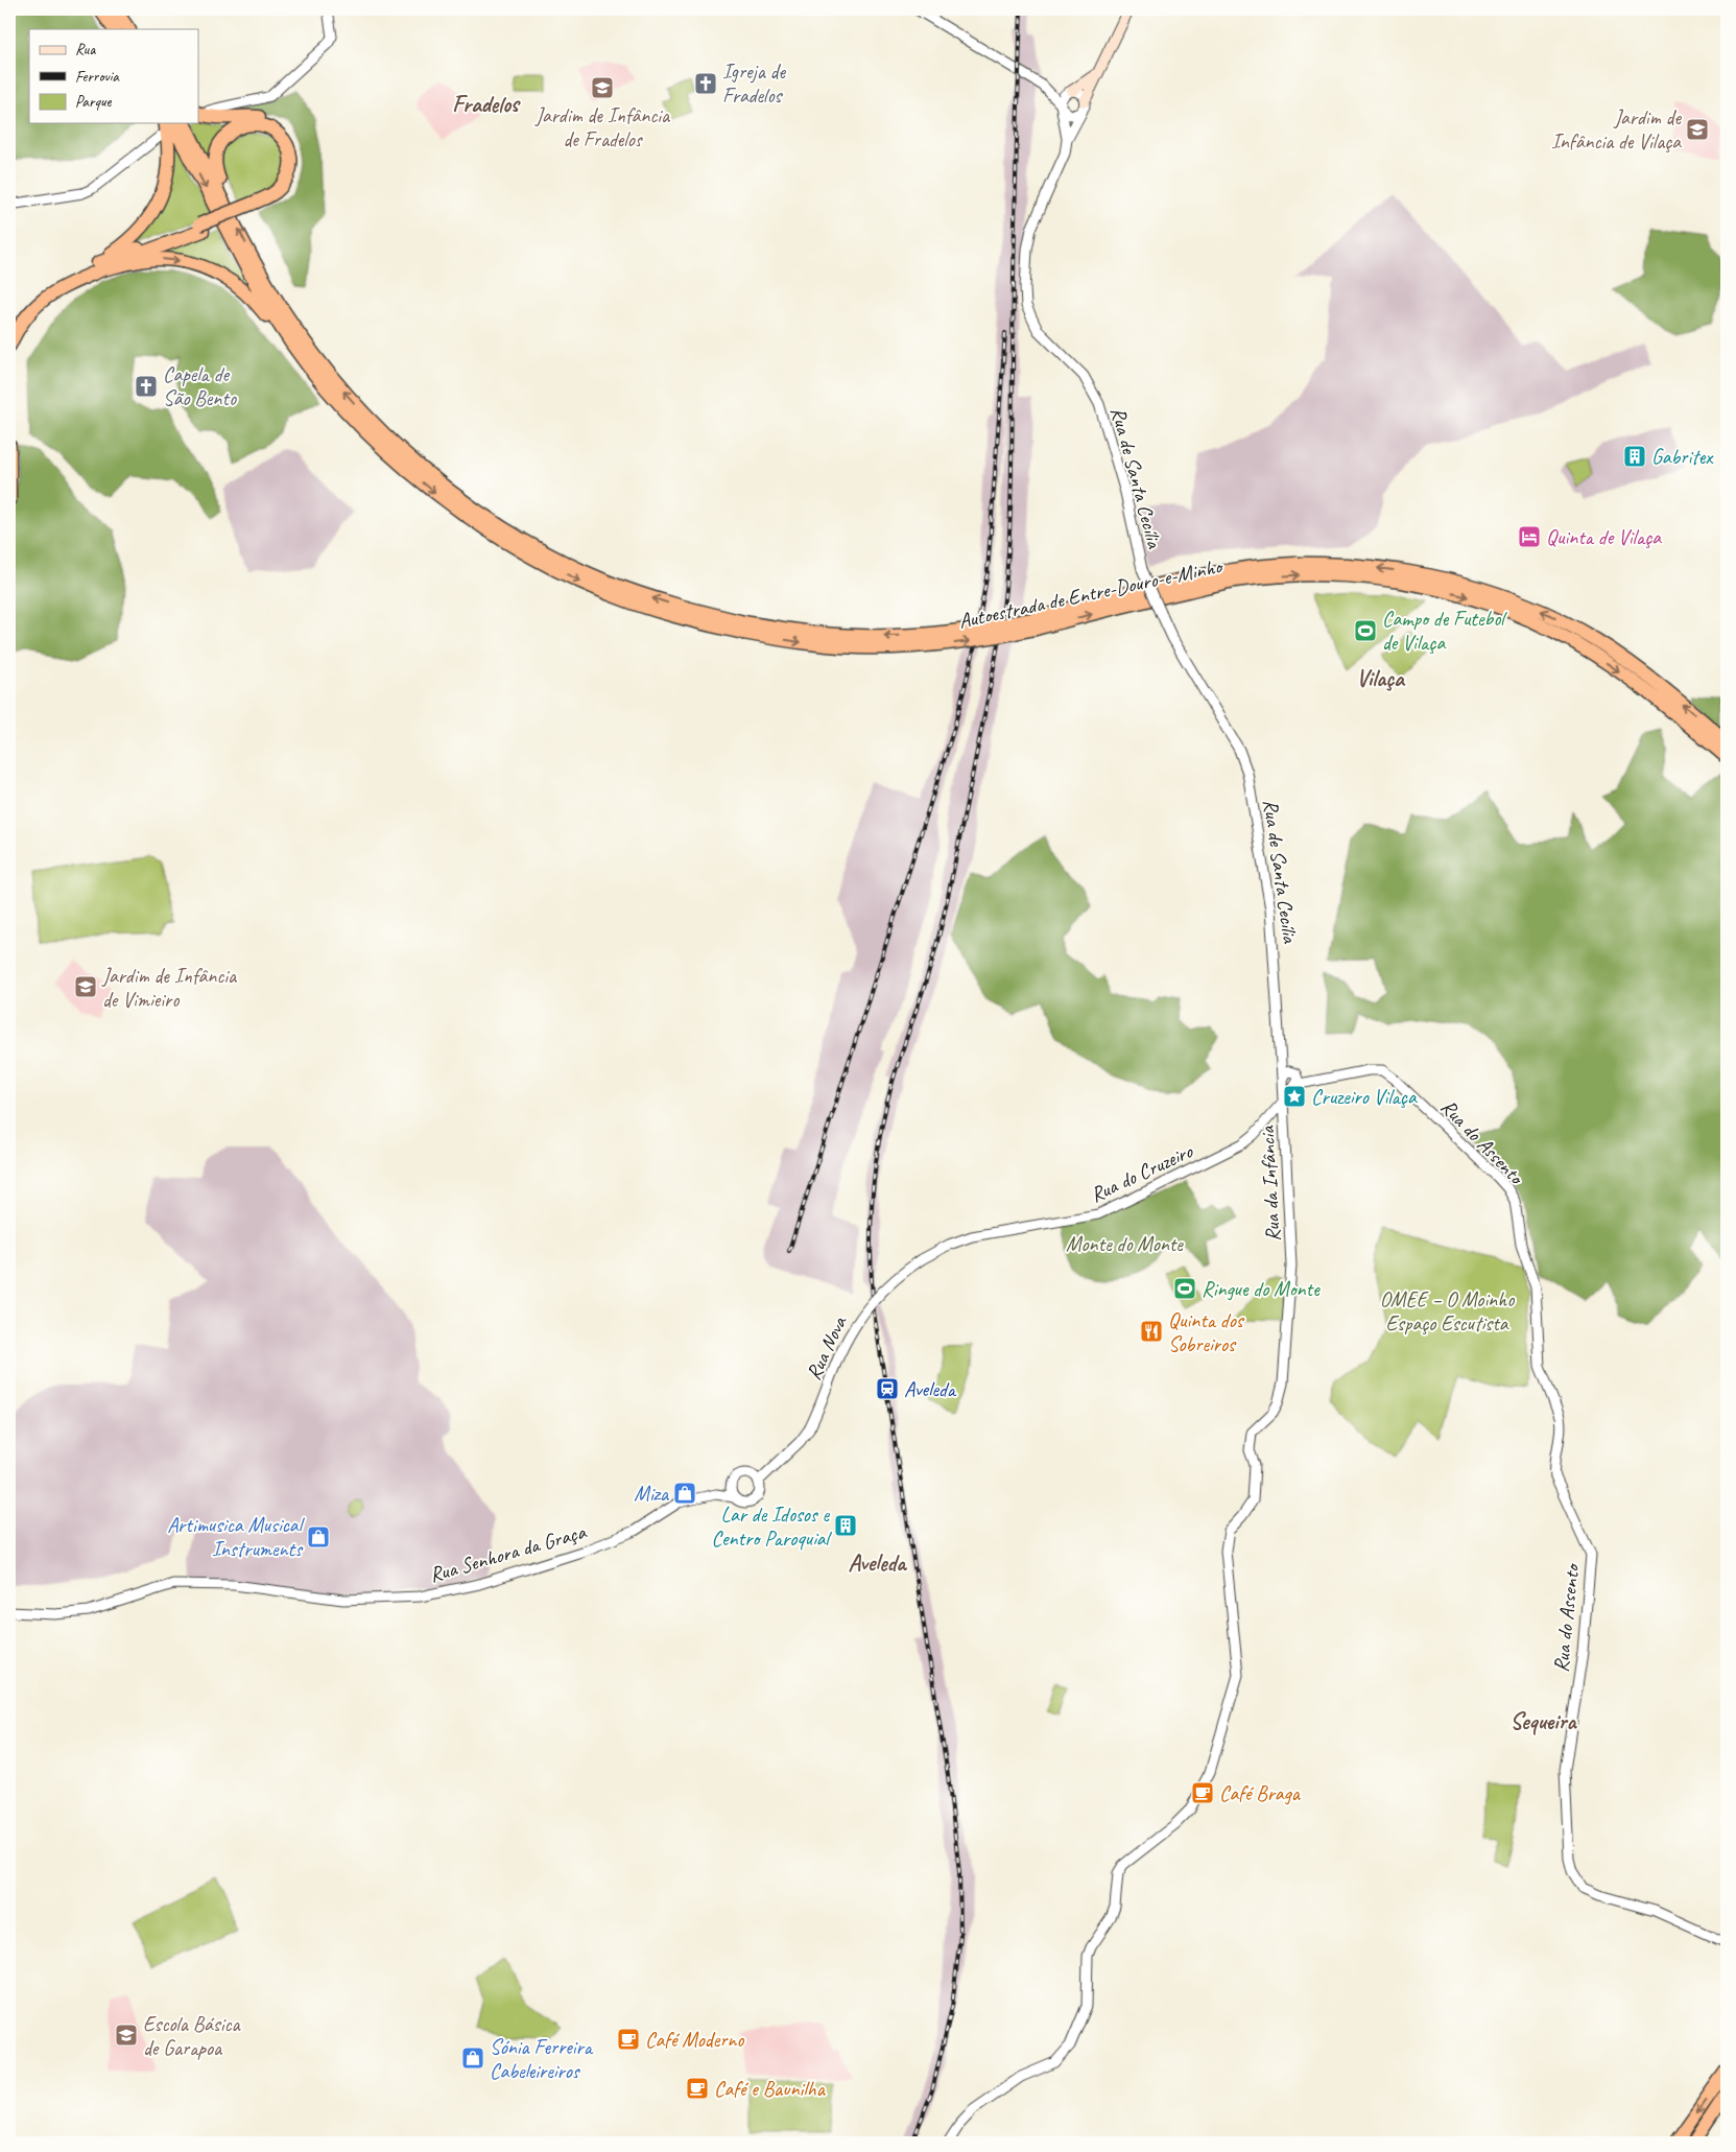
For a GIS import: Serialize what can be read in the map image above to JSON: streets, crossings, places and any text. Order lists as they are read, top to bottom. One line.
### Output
{"streets":{"highway":["Autoestrada de Entre-Douro-e-Minho"],"street":["Rua de Santa Cecília","Rua do Assento","Rua do Cruzeiro","Rua da Infância","Rua Nova","Rua Senhora da Graça"]},"crossings":[["Rua de Santa Cecília","Rua do Assento"],["Rua de Santa Cecília","Rua da Infância"],["Rua do Assento","Rua da Infância"],["Rua do Cruzeiro","Rua da Infância"],["Rua do Cruzeiro","Rua Nova"],["Rua Nova","Rua Senhora da Graça"]],"districts":["Fradelos","Vilaça","Aveleda","Sequeira"],"parks":["Monte do Monte","OMEE – O Moinho Espaço Escutista"],"places":{"church":["Igreja de Fradelos","Capela de São Bento"],"school or university":["Jardim de Infância de Fradelos","Jardim de Infância de Vilaça","Jardim de Infância de Vimieiro","Escola Básica de Garapoa"],"building":["Gabritex","Lar de Idosos e Centro Paroquial"],"hotel":["Quinta de Vilaça"],"sports":["Campo de Futebol de Vilaça","Ringue do Monte"],"place":["Cruzeiro Vilaça"],"restaurant":["Quinta dos Sobreiros"],"station":["Aveleda"],"shop":["Miza","Artimusica Musical Instruments","Sónia Ferreira Cabeleireiros"],"cafe":["Café Braga","Café Moderno","Café e Baunilha"]},"legend":["Rua","Ferrovia","Parque"]}
